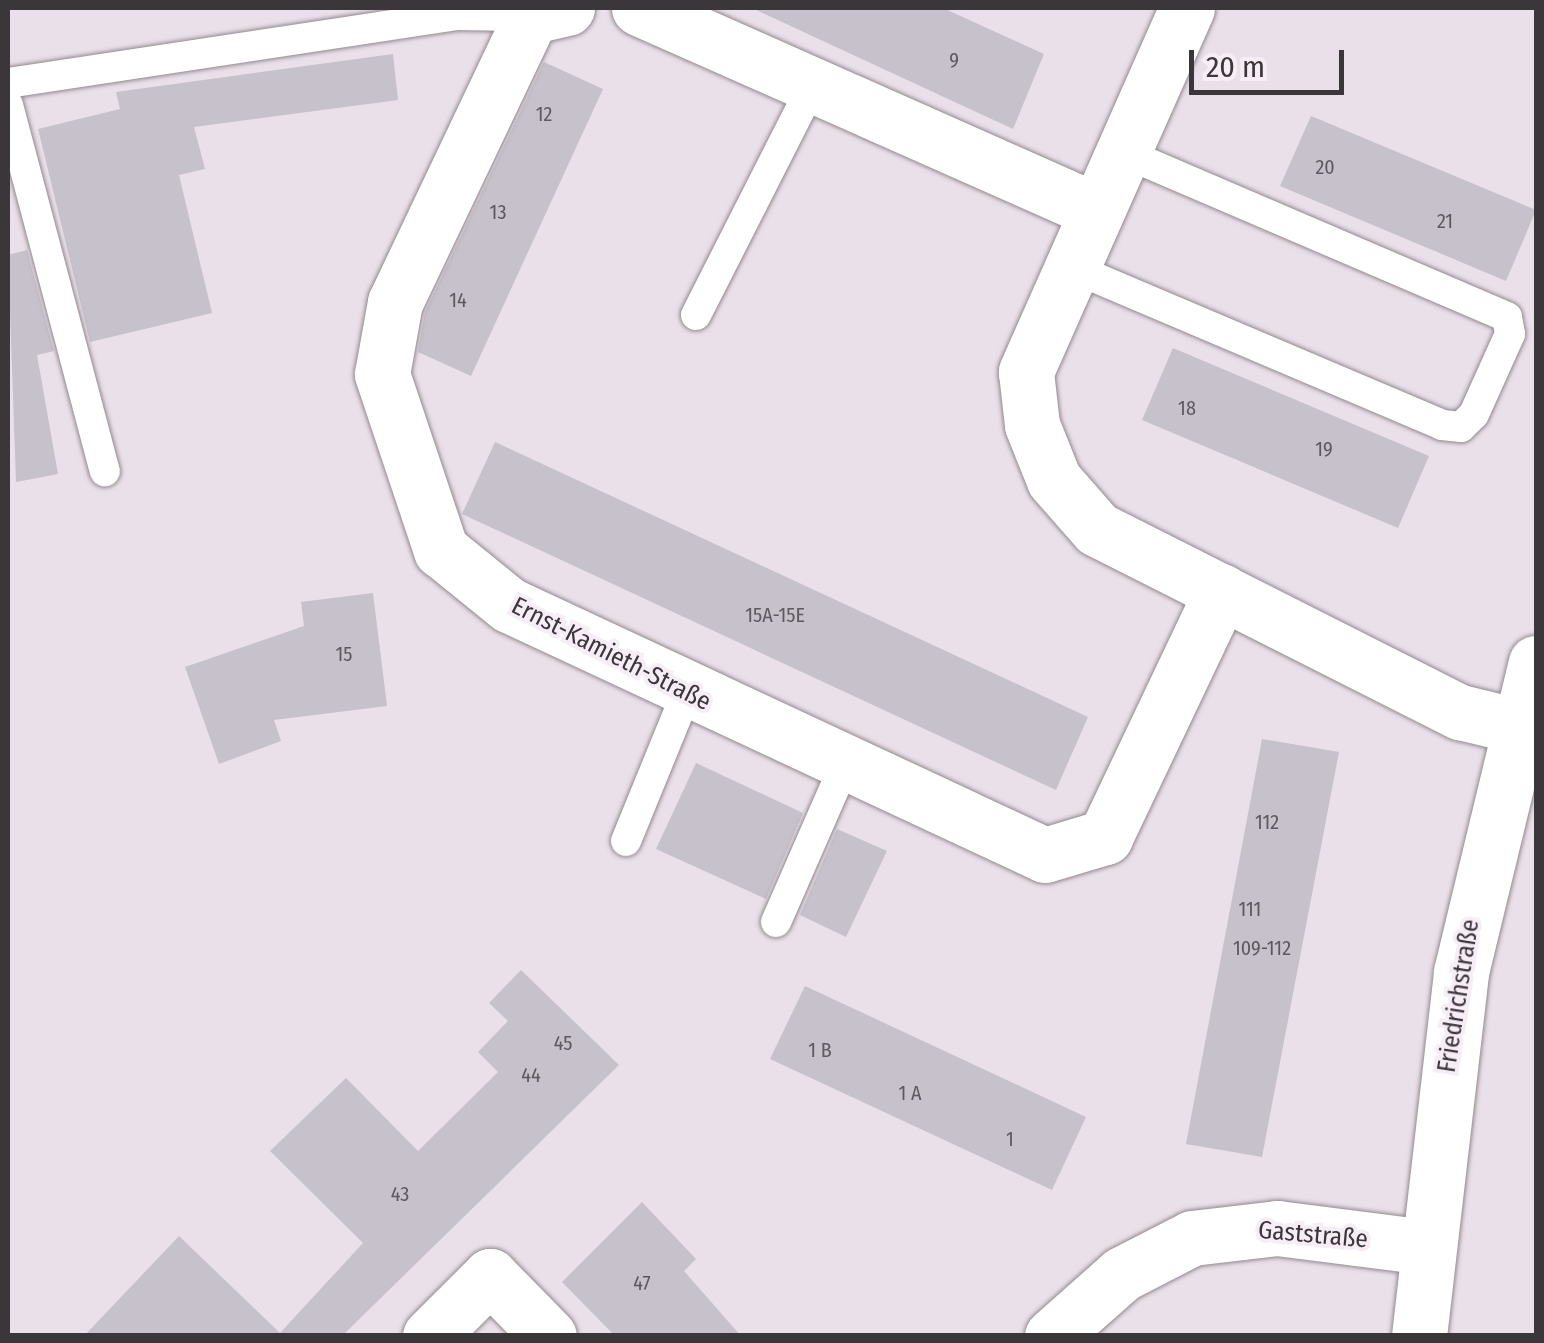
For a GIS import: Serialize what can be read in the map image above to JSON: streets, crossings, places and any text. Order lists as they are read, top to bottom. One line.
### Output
{"streets":{"street":["Ernst-Kamieth-Straße","Friedrichstraße","Gaststraße"]},"crossings":[["Friedrichstraße","Gaststraße"]],"house_numbers":["9","12","20","13","21","14","18","19","15A-15E","15","112","111","109-112","45","1 B","44","1 A","1","43","47"],"scale_bar":"20 m"}
